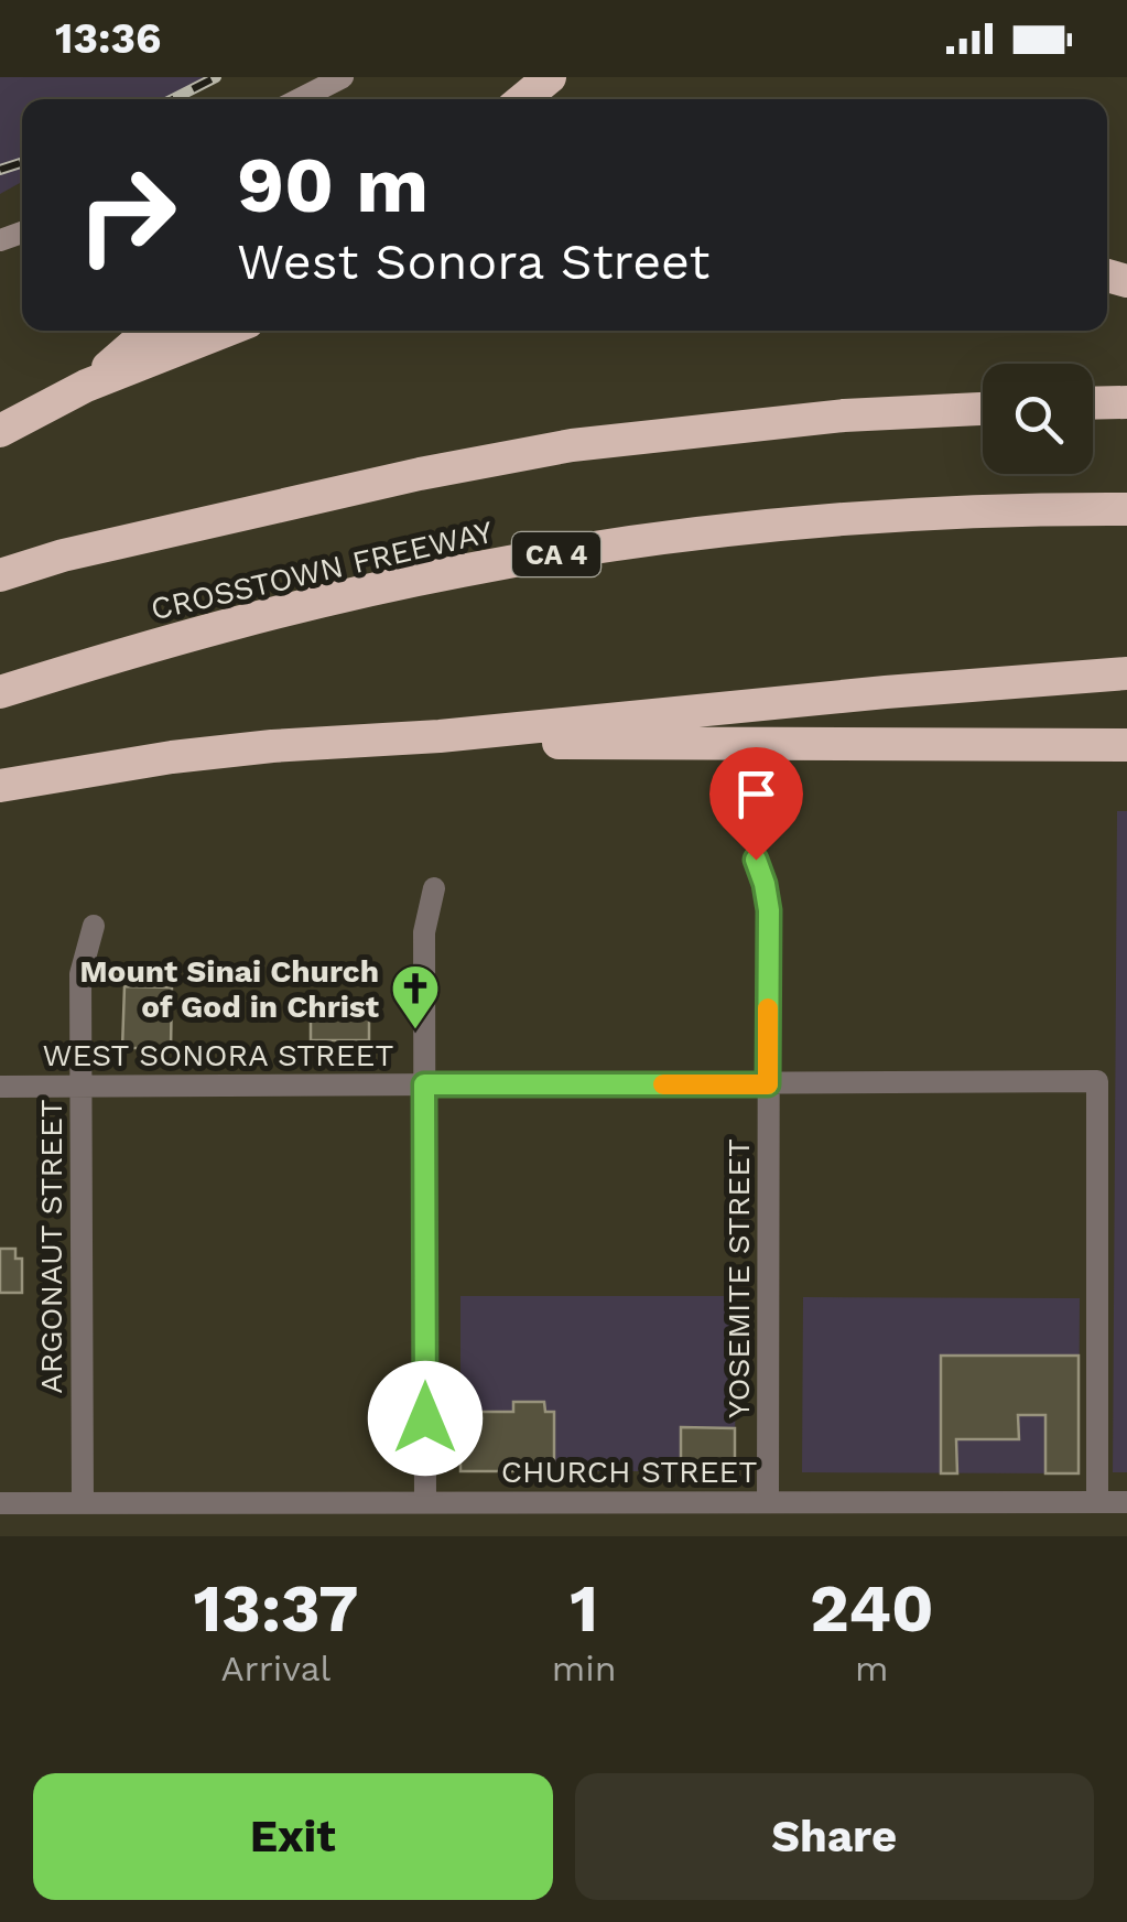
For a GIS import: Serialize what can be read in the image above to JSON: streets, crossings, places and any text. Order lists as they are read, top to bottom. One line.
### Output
{"streets":{"highway":["CA 4","CROSSTOWN FREEWAY"],"street":["WEST SONORA STREET","ARGONAUT STREET","YOSEMITE STREET","CHURCH STREET"]},"crossings":[["WEST SONORA STREET","ARGONAUT STREET"],["WEST SONORA STREET","YOSEMITE STREET"],["WEST SONORA STREET","CHURCH STREET"],["ARGONAUT STREET","CHURCH STREET"],["YOSEMITE STREET","CHURCH STREET"]],"places":{"church":["Mount Sinai Church of God in Christ"]},"page":{"status":"13:36","turn":["90 m","West Sonora Street"],"eta":["13:37","Arrival","1","min","240","m"],"buttons":["Exit","Share"]}}
